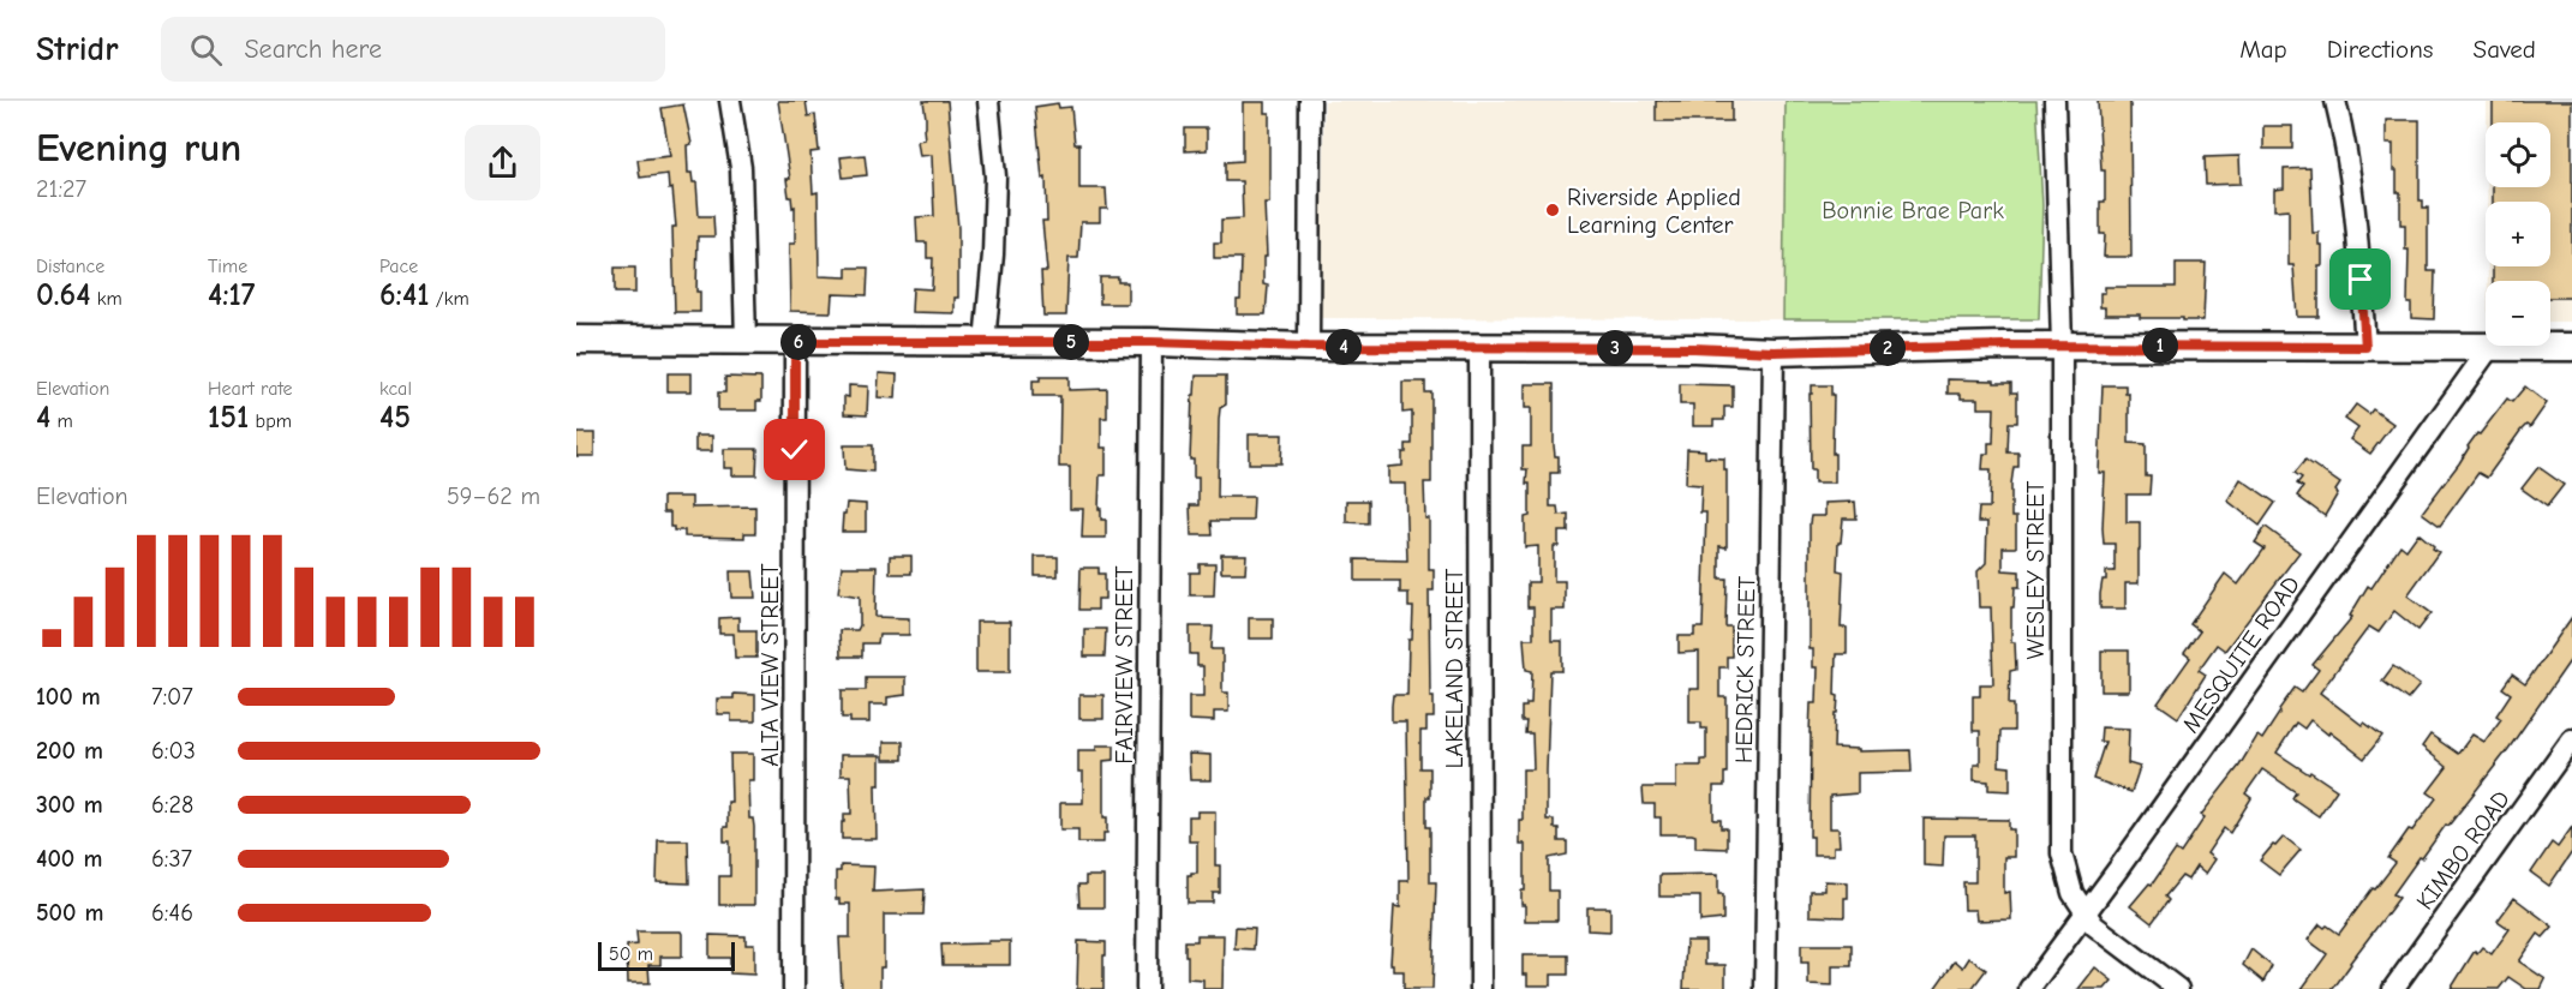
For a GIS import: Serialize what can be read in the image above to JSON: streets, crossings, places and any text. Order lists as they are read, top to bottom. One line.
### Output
{"streets":{"street":["WESLEY STREET","MESQUITE ROAD","ALTA VIEW STREET","FAIRVIEW STREET","LAKELAND STREET","HEDRICK STREET","KIMBO ROAD"]},"crossings":[["WESLEY STREET","MESQUITE ROAD"]],"parks":["Bonnie Brae Park"],"places":["Riverside Applied Learning Center"],"scale_bar":"50 m","page":{"header":"Stridr","search":"Search here","nav":["Map","Directions","Saved"],"heading":["Evening run","21:27"],"map_buttons":["+","−"],"stats":[["Distance","0.64 km"],["Time","4:17"],["Pace","6:41 /km"],["Elevation","4 m"],["Heart rate","151 bpm"],["kcal","45"]],"pins":["5","6","1","4","2","3"],"chart":["Elevation","59–62 m"],"list":[{"name":"100 m","note":"7:07"},{"name":"200 m","note":"6:03"},{"name":"300 m","note":"6:28"},{"name":"400 m","note":"6:37"},{"name":"500 m","note":"6:46"}],"scale":"50 m"}}
